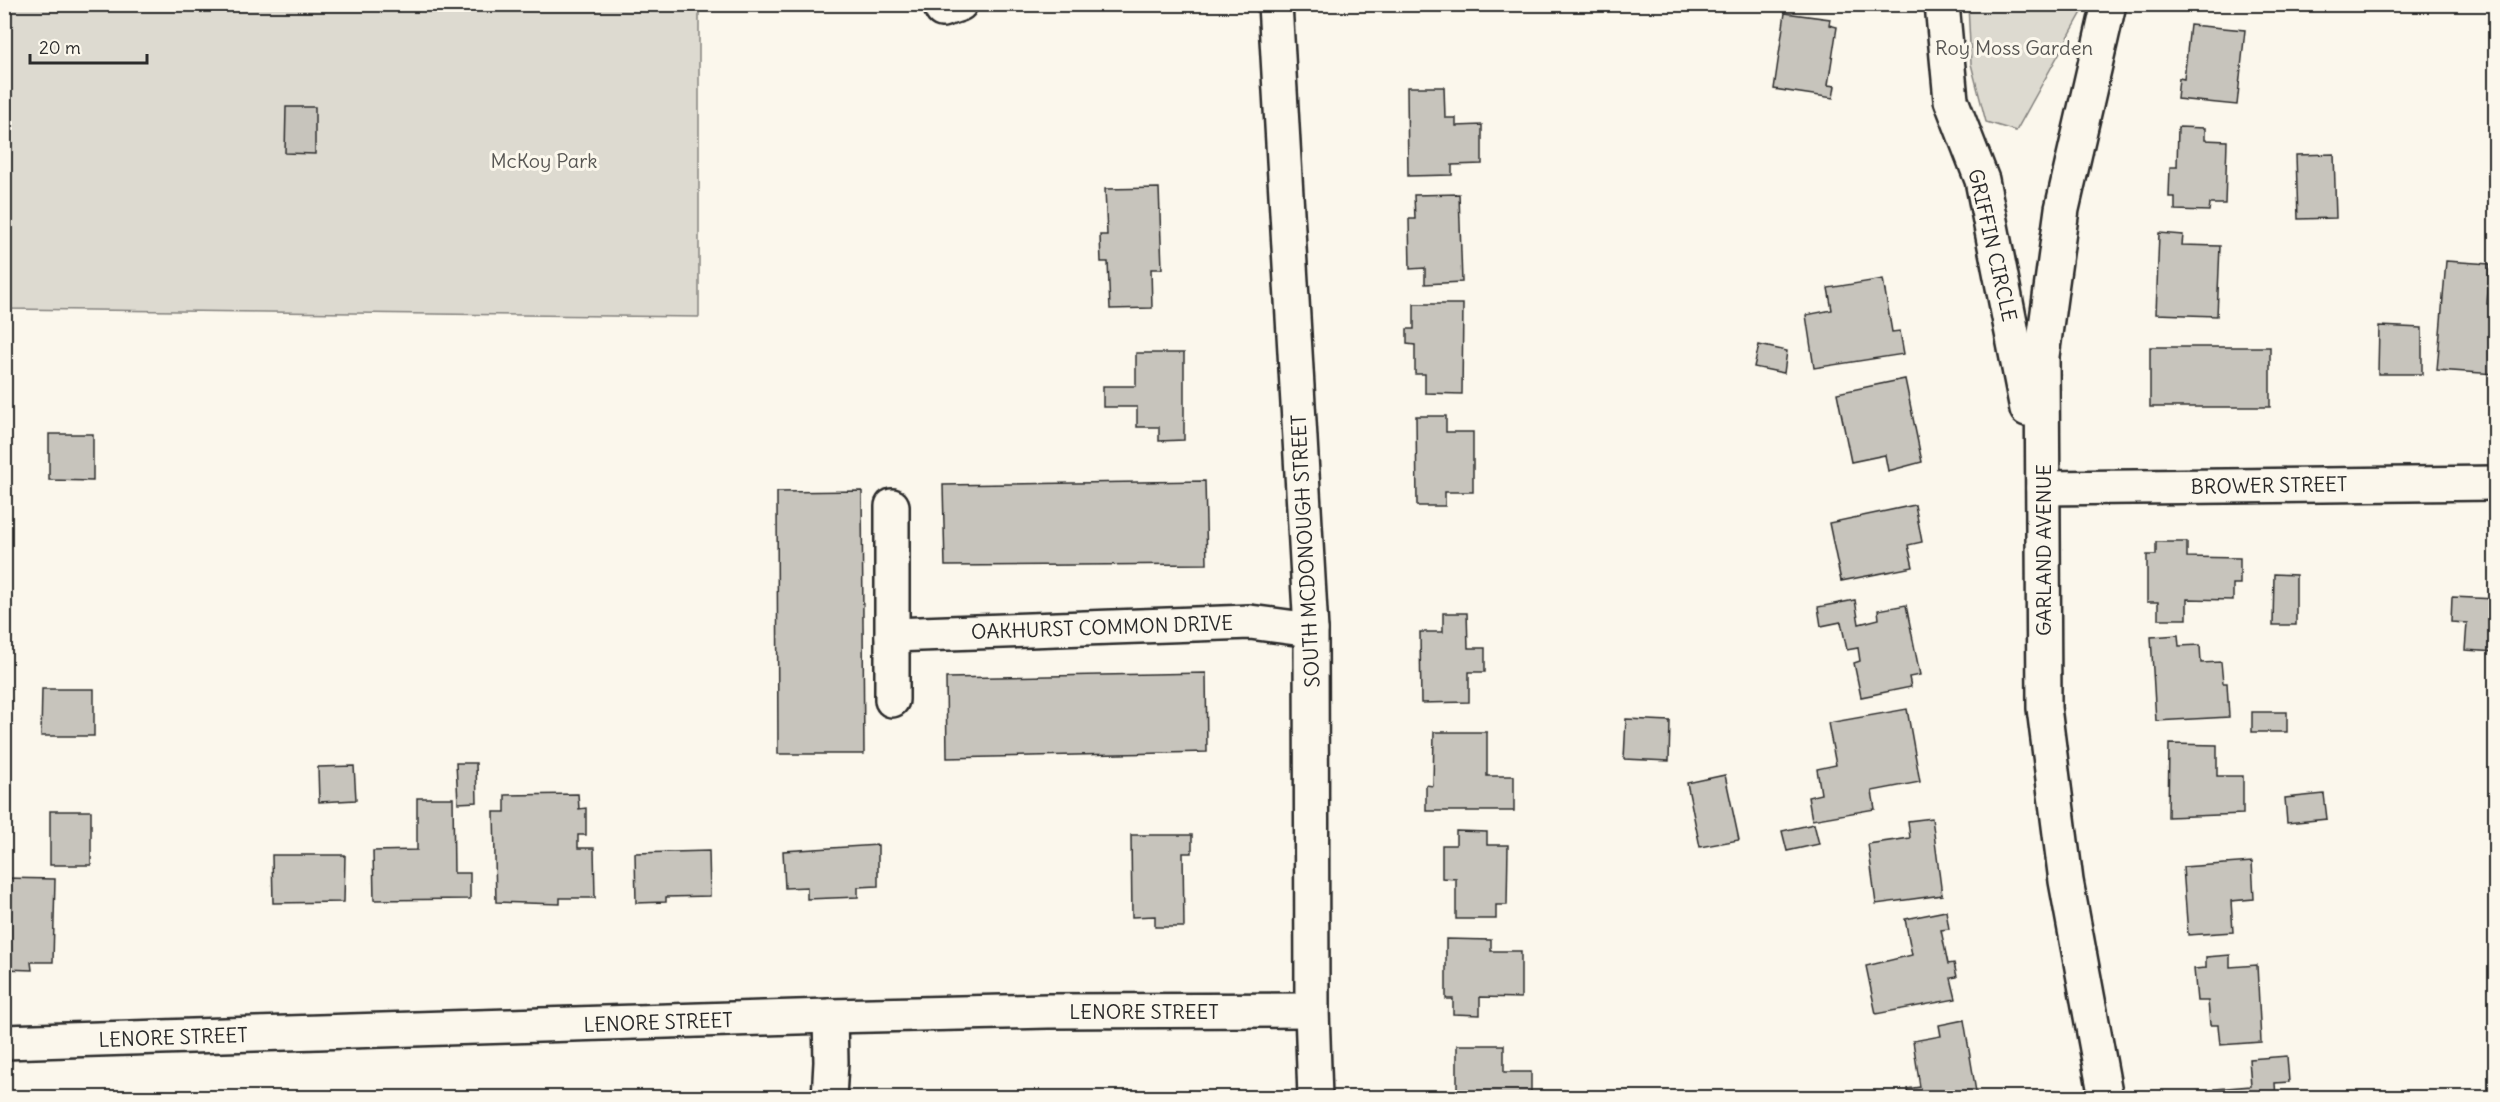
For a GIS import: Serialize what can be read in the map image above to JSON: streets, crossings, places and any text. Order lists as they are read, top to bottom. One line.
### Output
{"streets":{"street":["GRIFFIN CIRCLE","BROWER STREET","GARLAND AVENUE","SOUTH MCDONOUGH STREET","OAKHURST COMMON DRIVE","LENORE STREET"]},"crossings":[["GRIFFIN CIRCLE","BROWER STREET"],["GRIFFIN CIRCLE","GARLAND AVENUE"],["BROWER STREET","GARLAND AVENUE"],["SOUTH MCDONOUGH STREET","OAKHURST COMMON DRIVE"],["SOUTH MCDONOUGH STREET","LENORE STREET"]],"parks":["Roy Moss Garden","McKoy Park"],"scale_bar":"20 m"}
